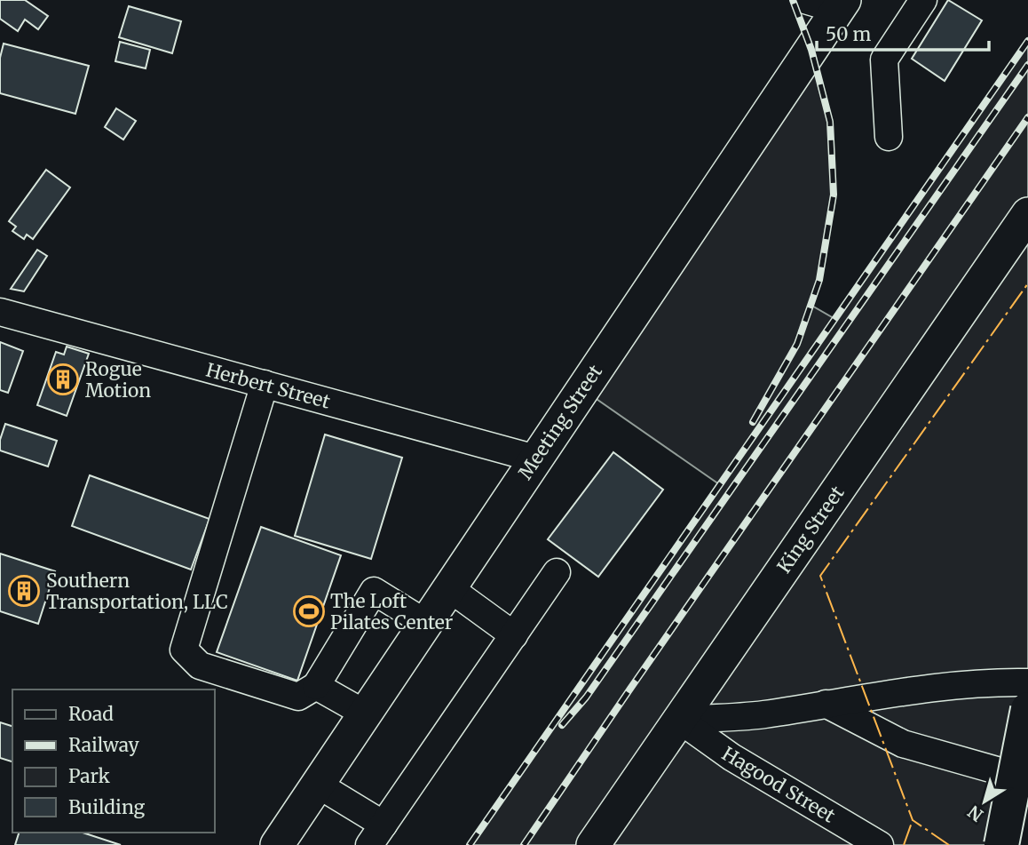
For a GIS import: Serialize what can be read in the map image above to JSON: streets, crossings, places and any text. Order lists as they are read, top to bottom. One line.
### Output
{"streets":{"main road":["Meeting Street","King Street"],"street":["Herbert Street","Hagood Street"]},"crossings":[["Herbert Street","Meeting Street"],["King Street","Hagood Street"]],"places":{"building":["Rogue Motion","Southern Transportation, LLC"],"sports":["The Loft Pilates Center"]},"legend":["Road","Railway","Park","Building"],"scale_bar":"50 m","north":"bottom left"}
